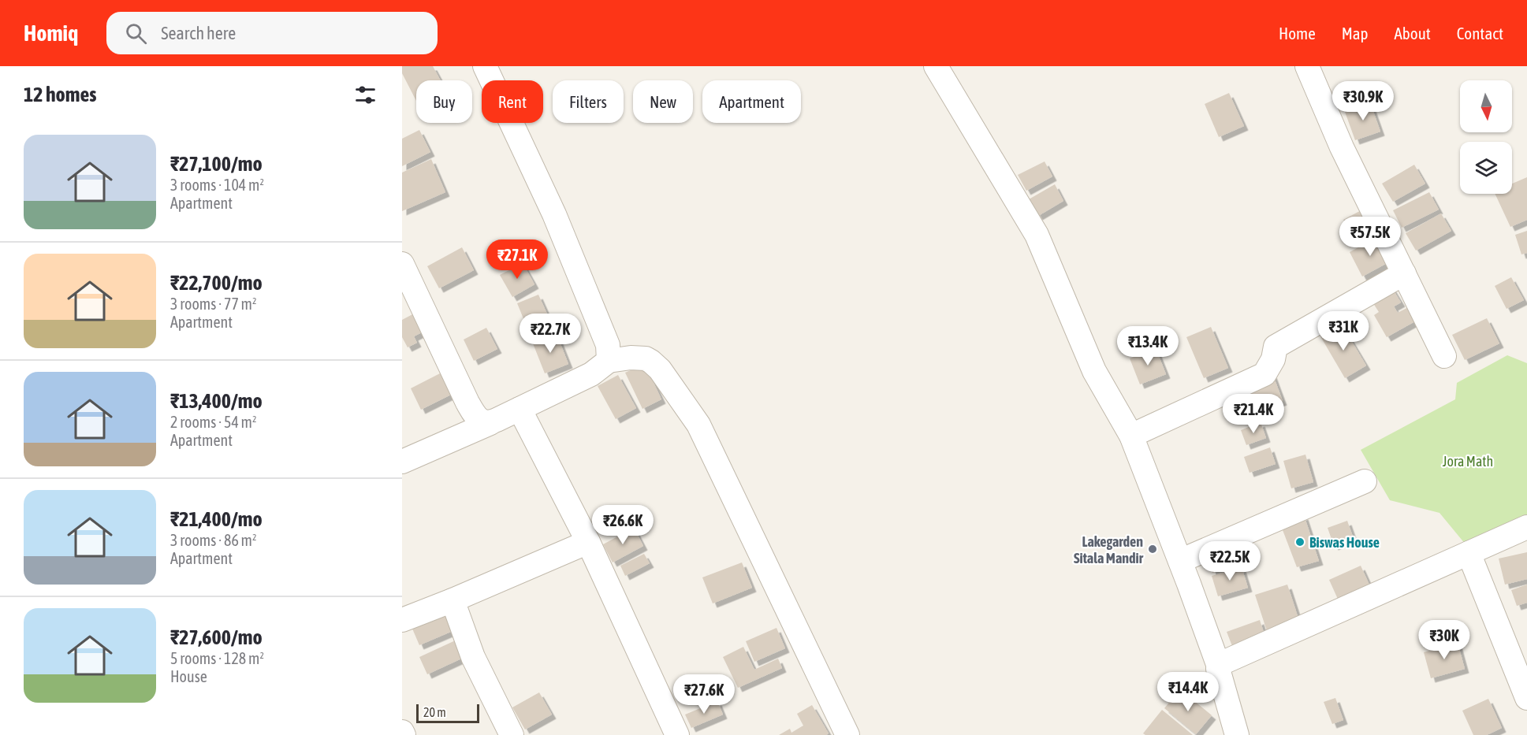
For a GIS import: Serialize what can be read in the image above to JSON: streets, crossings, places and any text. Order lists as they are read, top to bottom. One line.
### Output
{"parks":["Jora Math"],"places":["Biswas House","Lakegarden Sitala Mandir"],"scale_bar":"20 m","north":"bottom","page":{"header":"Homiq","search":"Search here","nav":["Home","Map","About","Contact"],"heading":"12 homes","chip":["Buy","Rent","Filters","New","Apartment"],"price":["₹30.9K","₹57.5K","₹27.1K","₹31K","₹22.7K","₹13.4K","₹21.4K","₹26.6K","₹22.5K","₹30K","₹14.4K","₹27.6K"],"list":[{"name":"₹27,100/mo","note":"3 rooms · 104 m² · Apartment"},{"name":"₹22,700/mo","note":"3 rooms · 77 m² · Apartment"},{"name":"₹13,400/mo","note":"2 rooms · 54 m² · Apartment"},{"name":"₹21,400/mo","note":"3 rooms · 86 m² · Apartment"},{"name":"₹27,600/mo","note":"5 rooms · 128 m² · House"}],"scale":"20 m"}}
